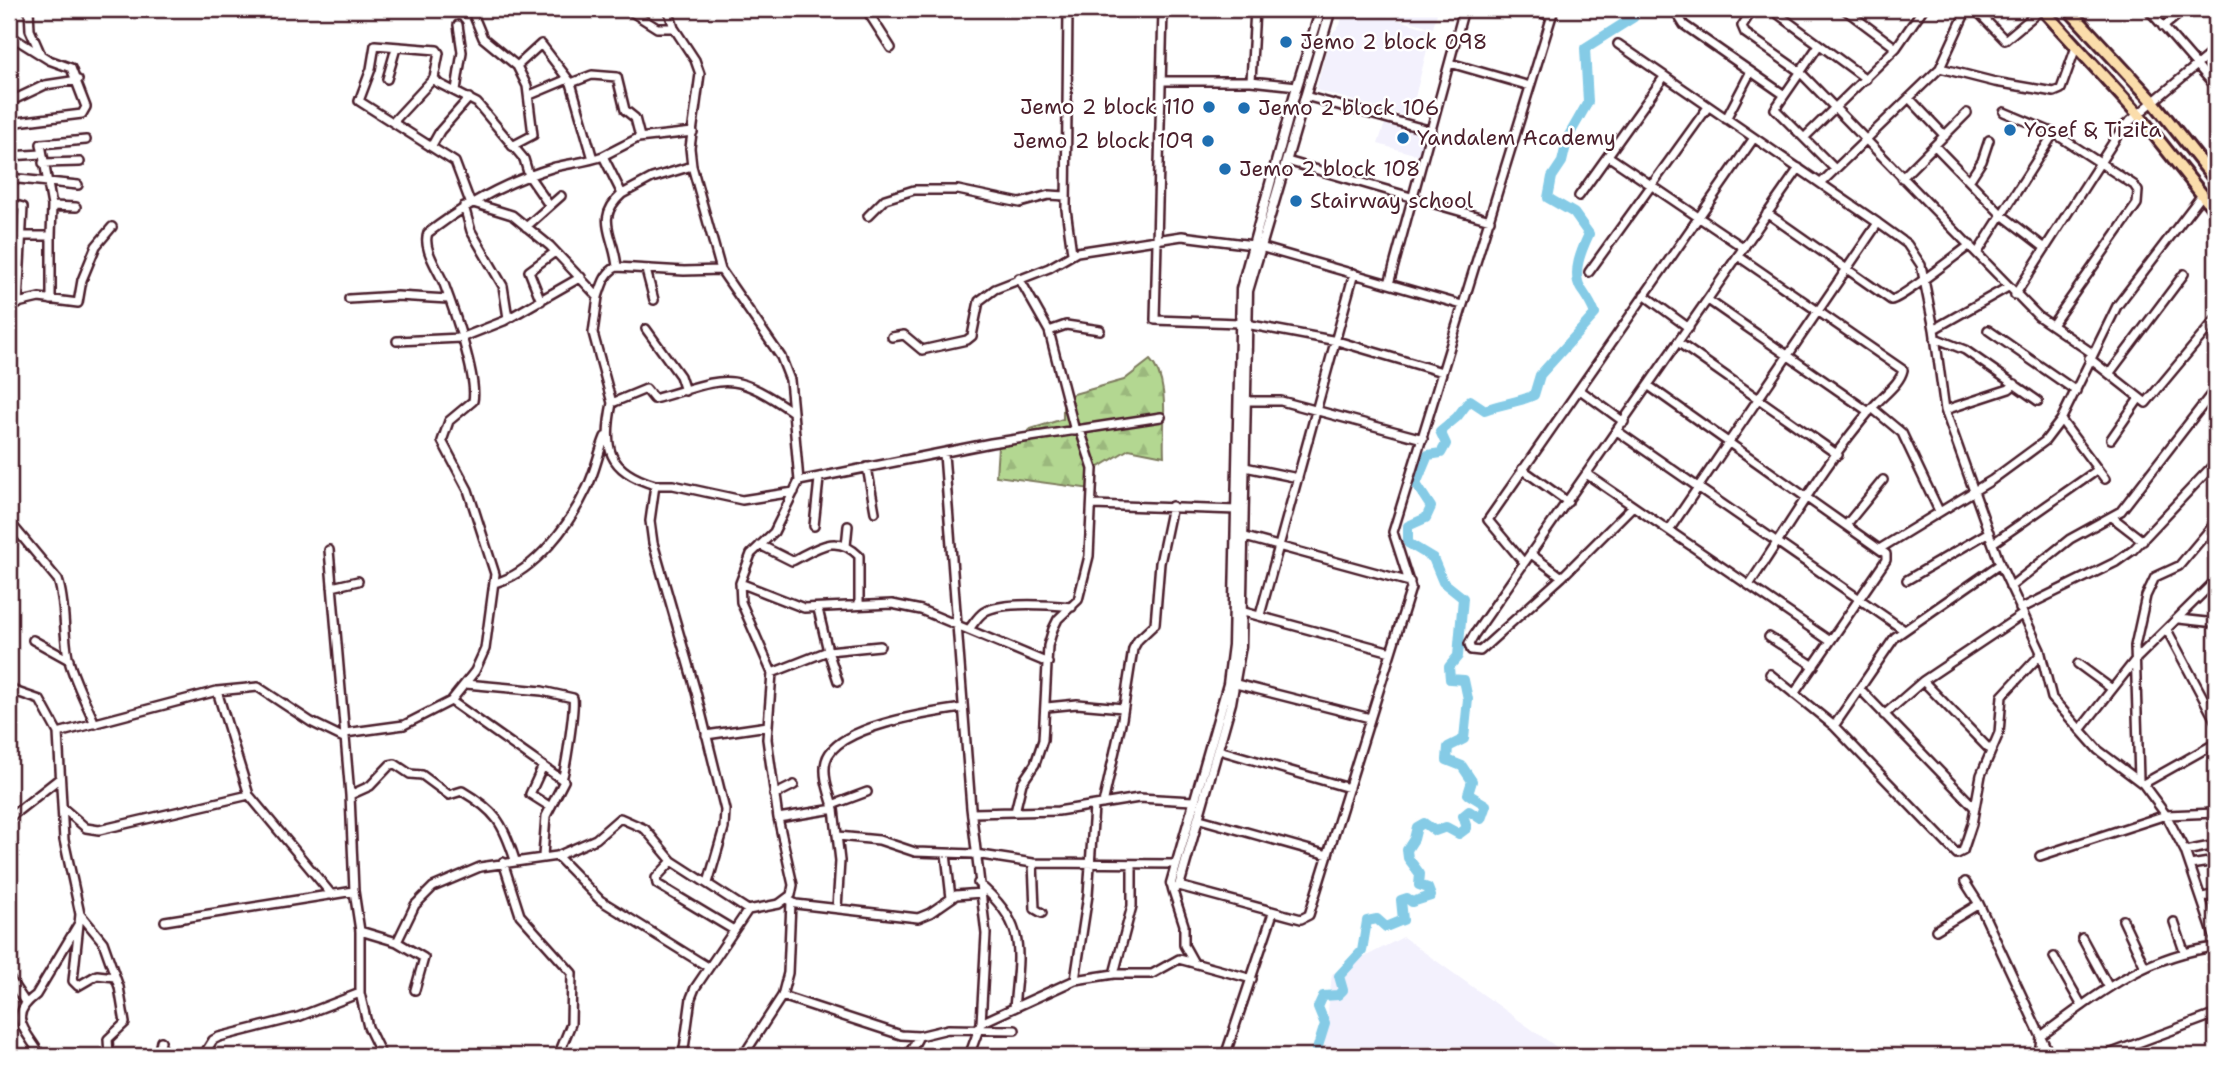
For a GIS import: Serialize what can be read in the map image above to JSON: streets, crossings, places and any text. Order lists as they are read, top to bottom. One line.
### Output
{"places":["Jemo 2 block 098","Jemo 2 block 110","Jemo 2 block 106","Yosef & Tizita","Yandalem Academy","Jemo 2 block 109","Jemo 2 block 108","Stairway school"]}
